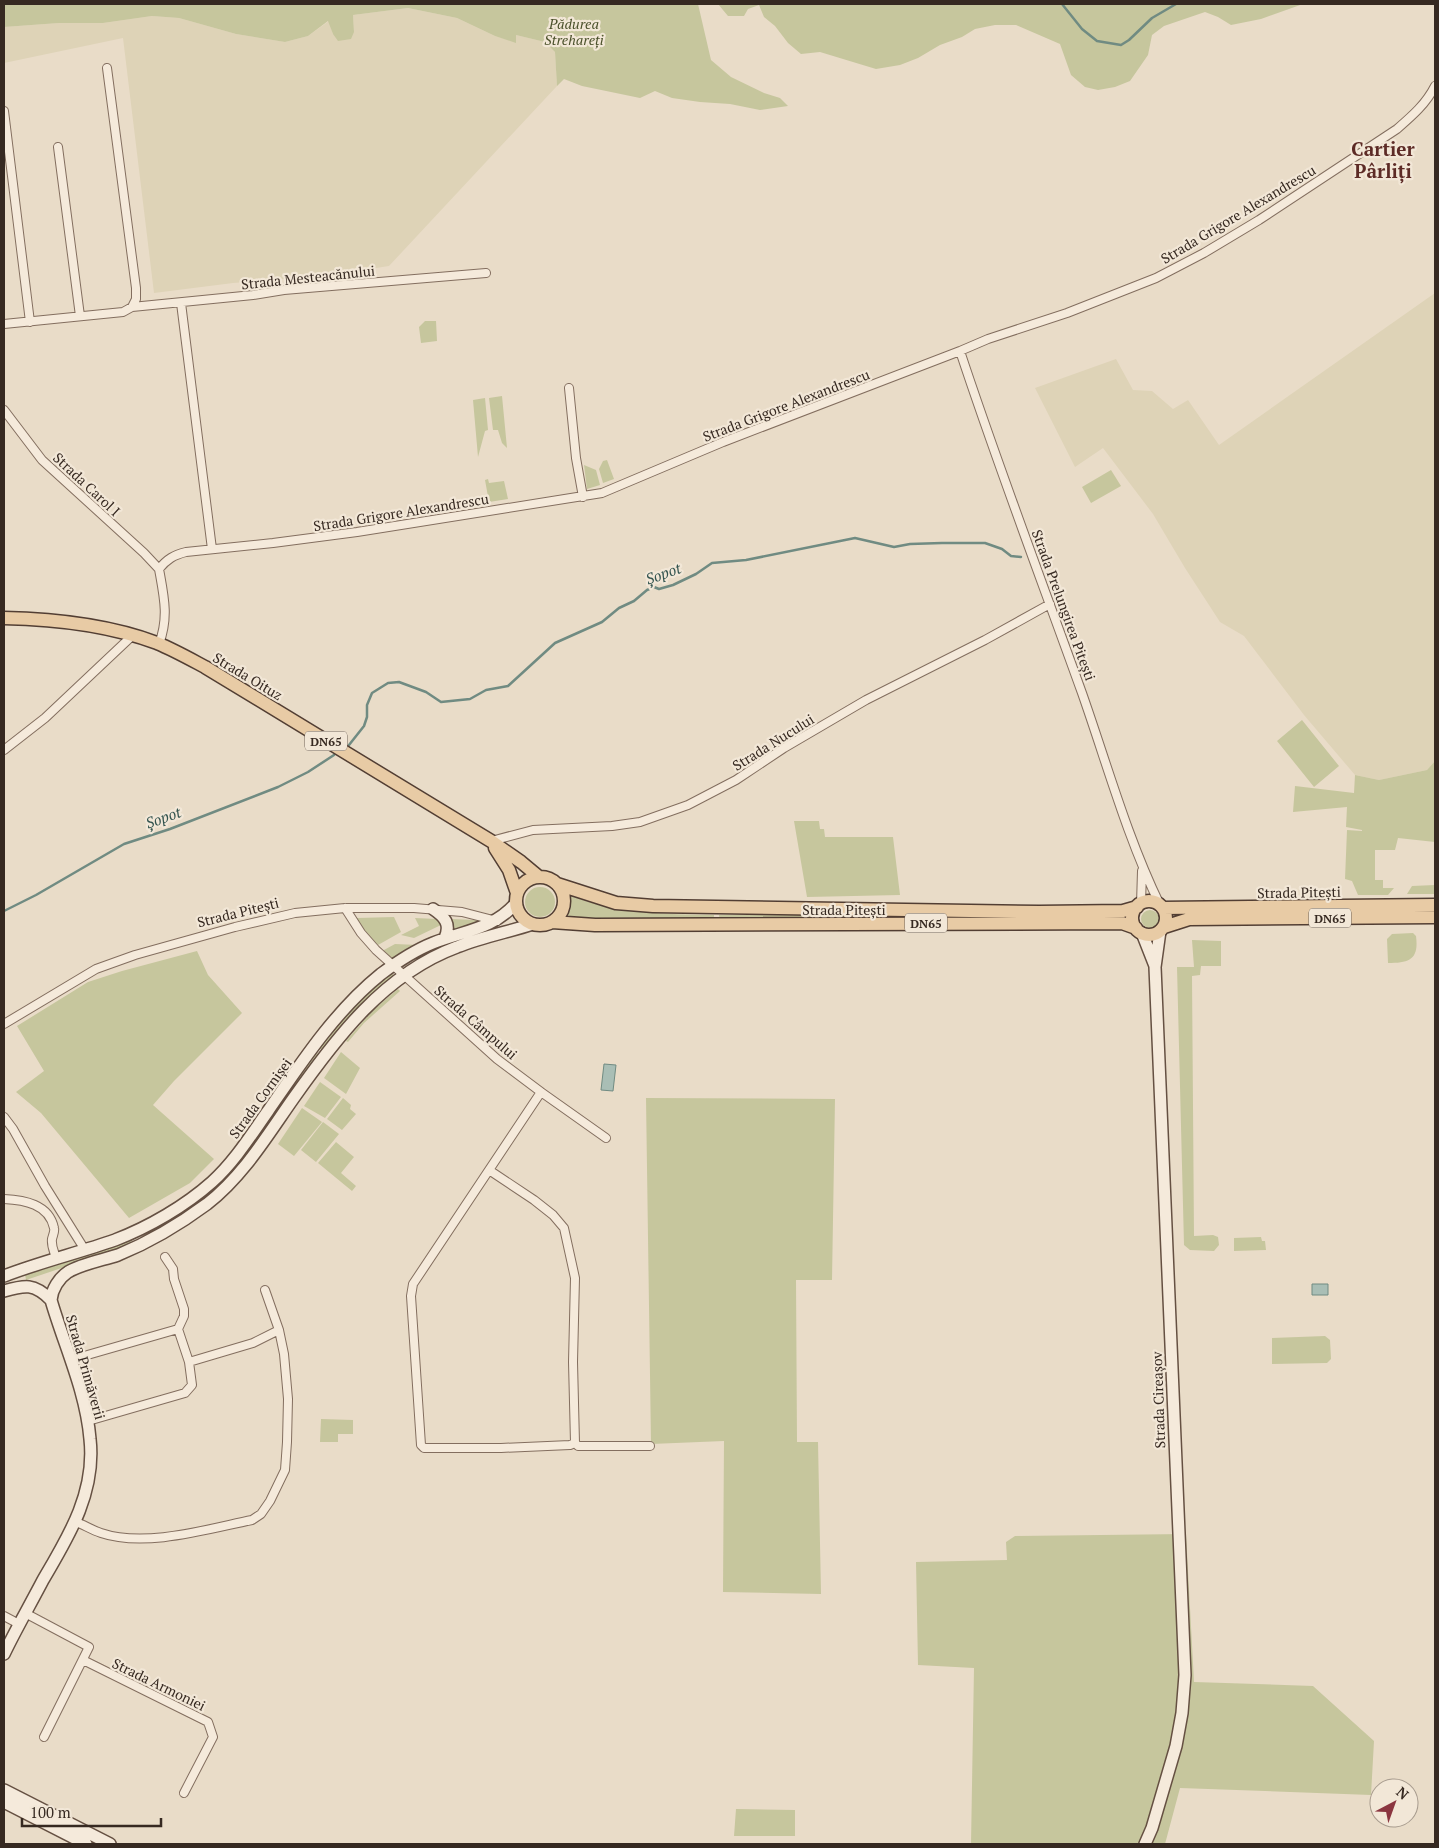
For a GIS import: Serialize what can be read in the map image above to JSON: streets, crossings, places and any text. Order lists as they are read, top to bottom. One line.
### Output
{"streets":{"main road":["Strada Oituz","DN65","Strada Pitești"],"street":["Strada Grigore Alexandrescu","Strada Mesteacănului","Strada Carol I","Strada Prelungirea Pitești","Strada Nucului","Strada Câmpului","Strada Cornișei","Strada Primăverii","Strada Cireașov","Strada Armoniei"]},"crossings":[["Strada Grigore Alexandrescu","Strada Carol I"],["Strada Grigore Alexandrescu","Strada Prelungirea Pitești"],["Strada Prelungirea Pitești","Strada Nucului"],["Strada Prelungirea Pitești","Strada Pitești"],["Strada Prelungirea Pitești","Strada Cireașov"],["Strada Oituz","DN65"],["Strada Oituz","Strada Nucului"],["Strada Oituz","Strada Pitești"],["Strada Oituz","Strada Cornișei"],["Strada Pitești","Strada Câmpului"],["Strada Pitești","Strada Cornișei"],["Strada Pitești","Strada Cireașov"],["Strada Câmpului","Strada Cornișei"],["Strada Cornișei","Strada Primăverii"]],"districts":["Cartier Pârliți"],"water":["Șopot"],"parks":["Pădurea Strehareți"],"scale_bar":"100 m","north":"top right"}
